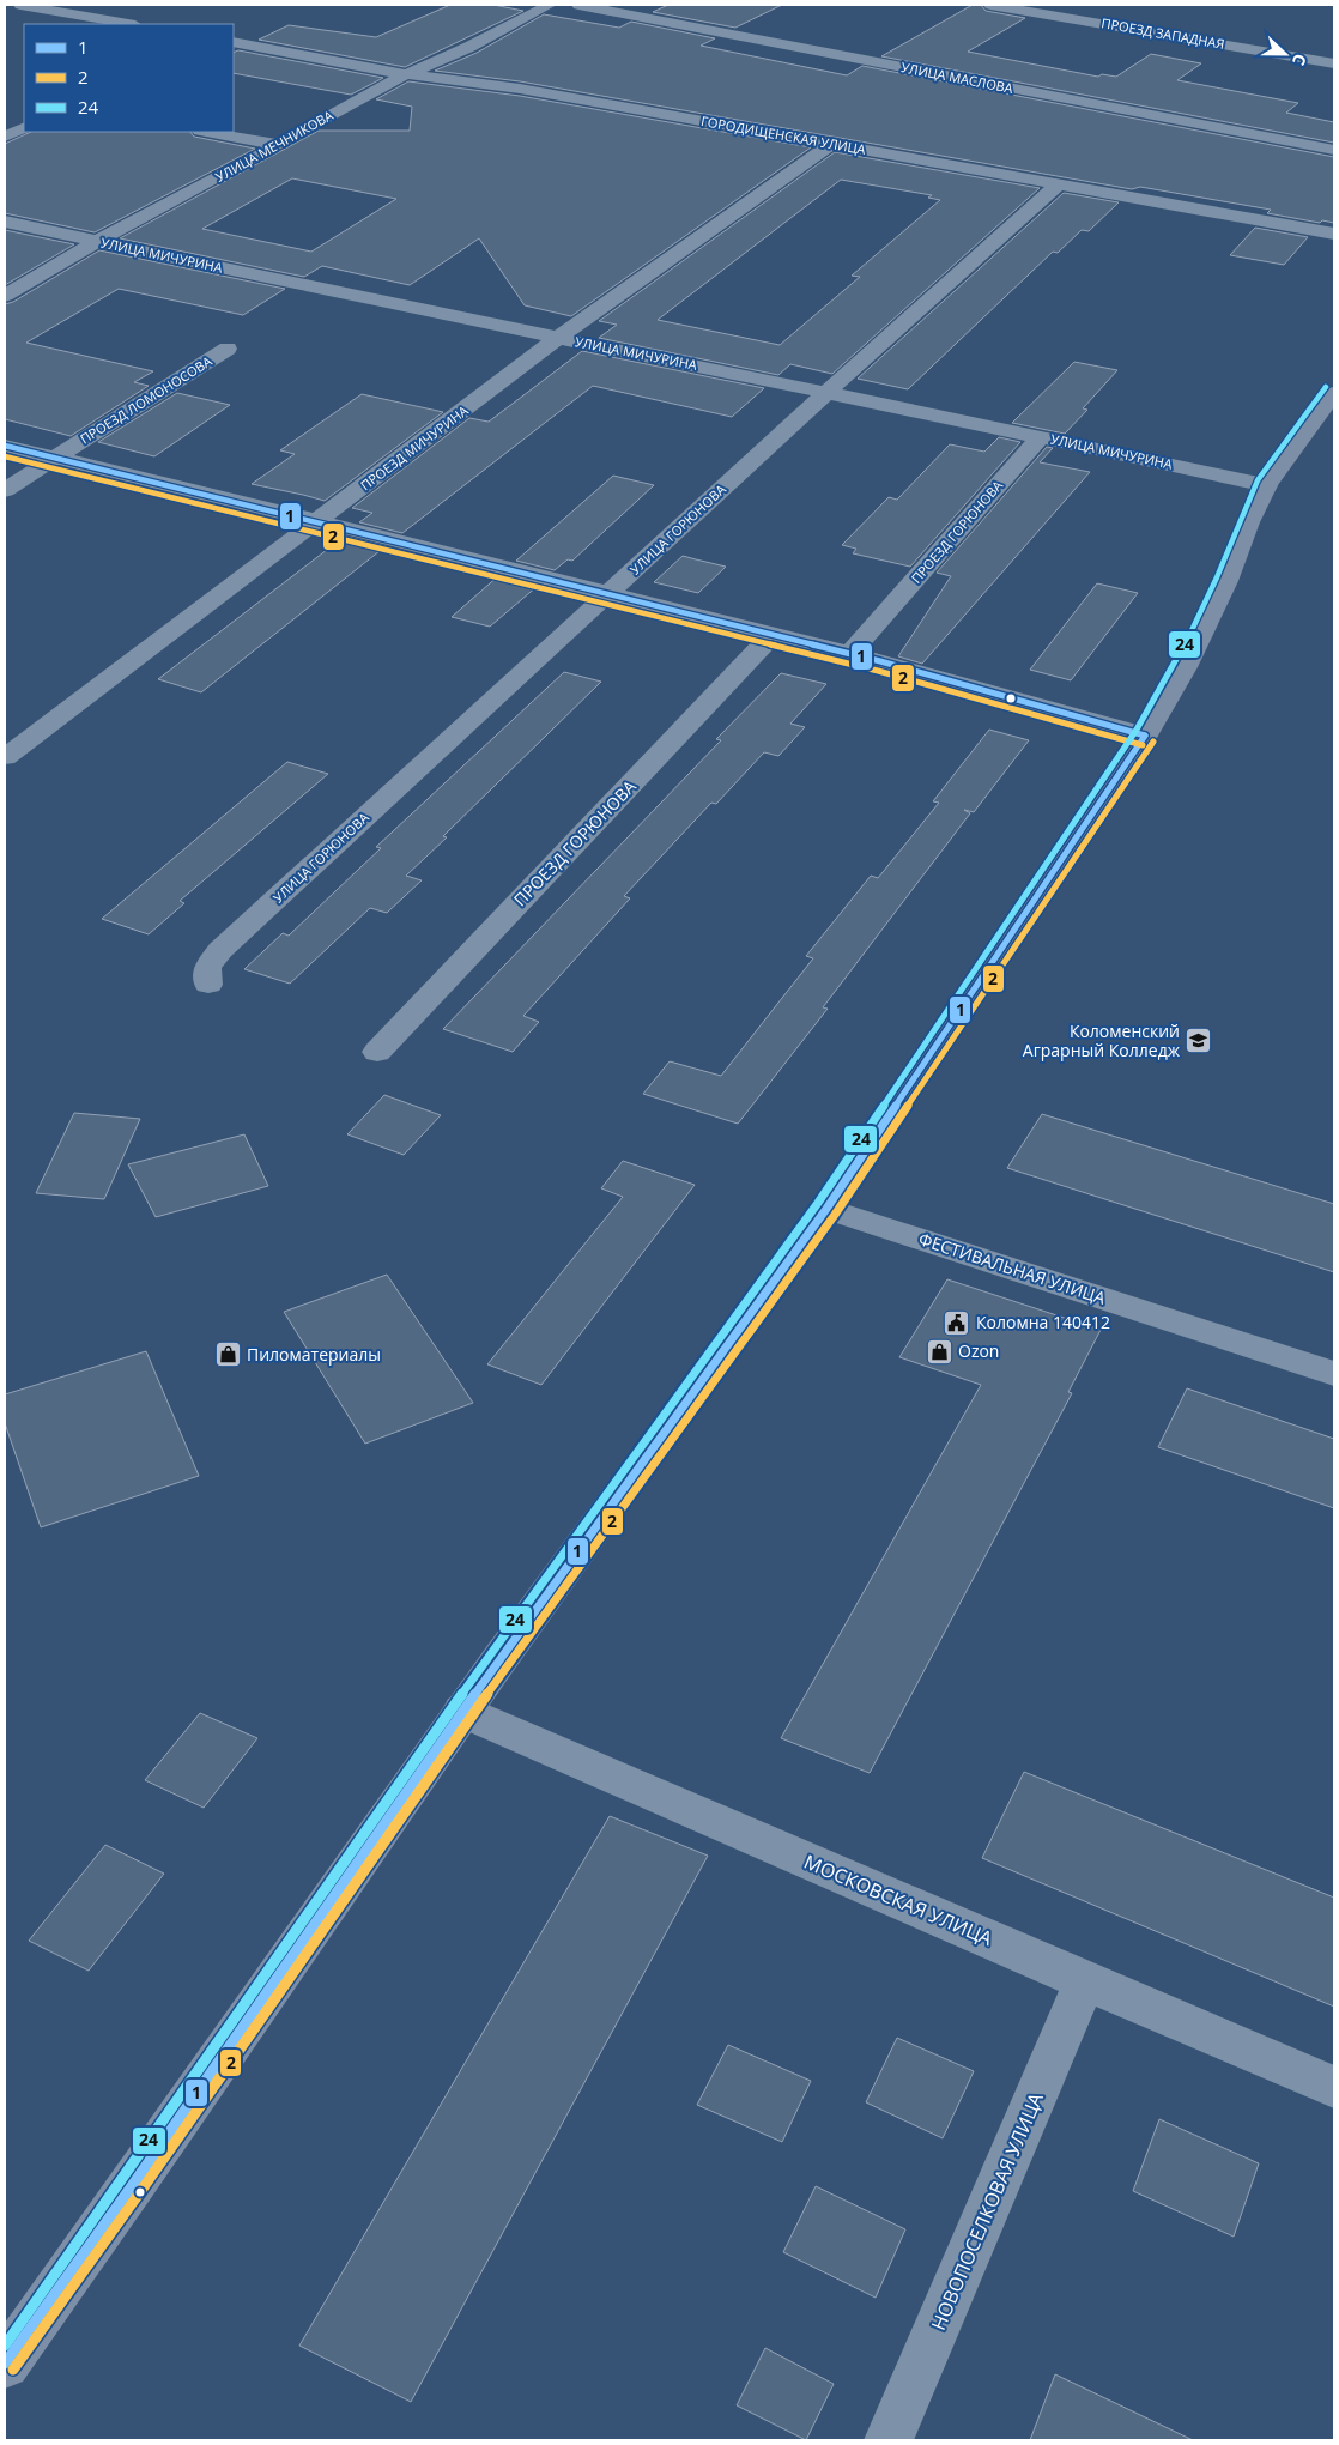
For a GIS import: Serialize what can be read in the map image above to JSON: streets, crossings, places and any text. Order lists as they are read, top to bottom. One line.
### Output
{"streets":{"street":["ПРОЕЗД ЗАПАДНАЯ","УЛИЦА МАСЛОВА","ГОРОДИЩЕНСКАЯ УЛИЦА","УЛИЦА МЕЧНИКОВА","УЛИЦА МИЧУРИНА","ПРОЕЗД ЛОМОНОСОВА","ПРОЕЗД МИЧУРИНА","УЛИЦА ГОРЮНОВА","ПРОЕЗД ГОРЮНОВА","ФЕСТИВАЛЬНАЯ УЛИЦА","МОСКОВСКАЯ УЛИЦА","НОВОПОСЕЛКОВАЯ УЛИЦА"]},"crossings":[["ГОРОДИЩЕНСКАЯ УЛИЦА","УЛИЦА МЕЧНИКОВА"],["ГОРОДИЩЕНСКАЯ УЛИЦА","ПРОЕЗД МИЧУРИНА"],["ГОРОДИЩЕНСКАЯ УЛИЦА","УЛИЦА ГОРЮНОВА"],["УЛИЦА МЕЧНИКОВА","УЛИЦА МИЧУРИНА"],["УЛИЦА МИЧУРИНА","ПРОЕЗД МИЧУРИНА"],["УЛИЦА МИЧУРИНА","УЛИЦА ГОРЮНОВА"],["УЛИЦА МИЧУРИНА","ПРОЕЗД ГОРЮНОВА"],["МОСКОВСКАЯ УЛИЦА","НОВОПОСЕЛКОВАЯ УЛИЦА"]],"places":{"school or university":["Коломенский Аграрный Колледж"],"public building":["Коломна 140412"],"shop":["Ozon","Пиломатериалы"]},"lines":["transit line 24","transit line 1","transit line 2"],"legend":["1","2","24"],"north":"right"}
